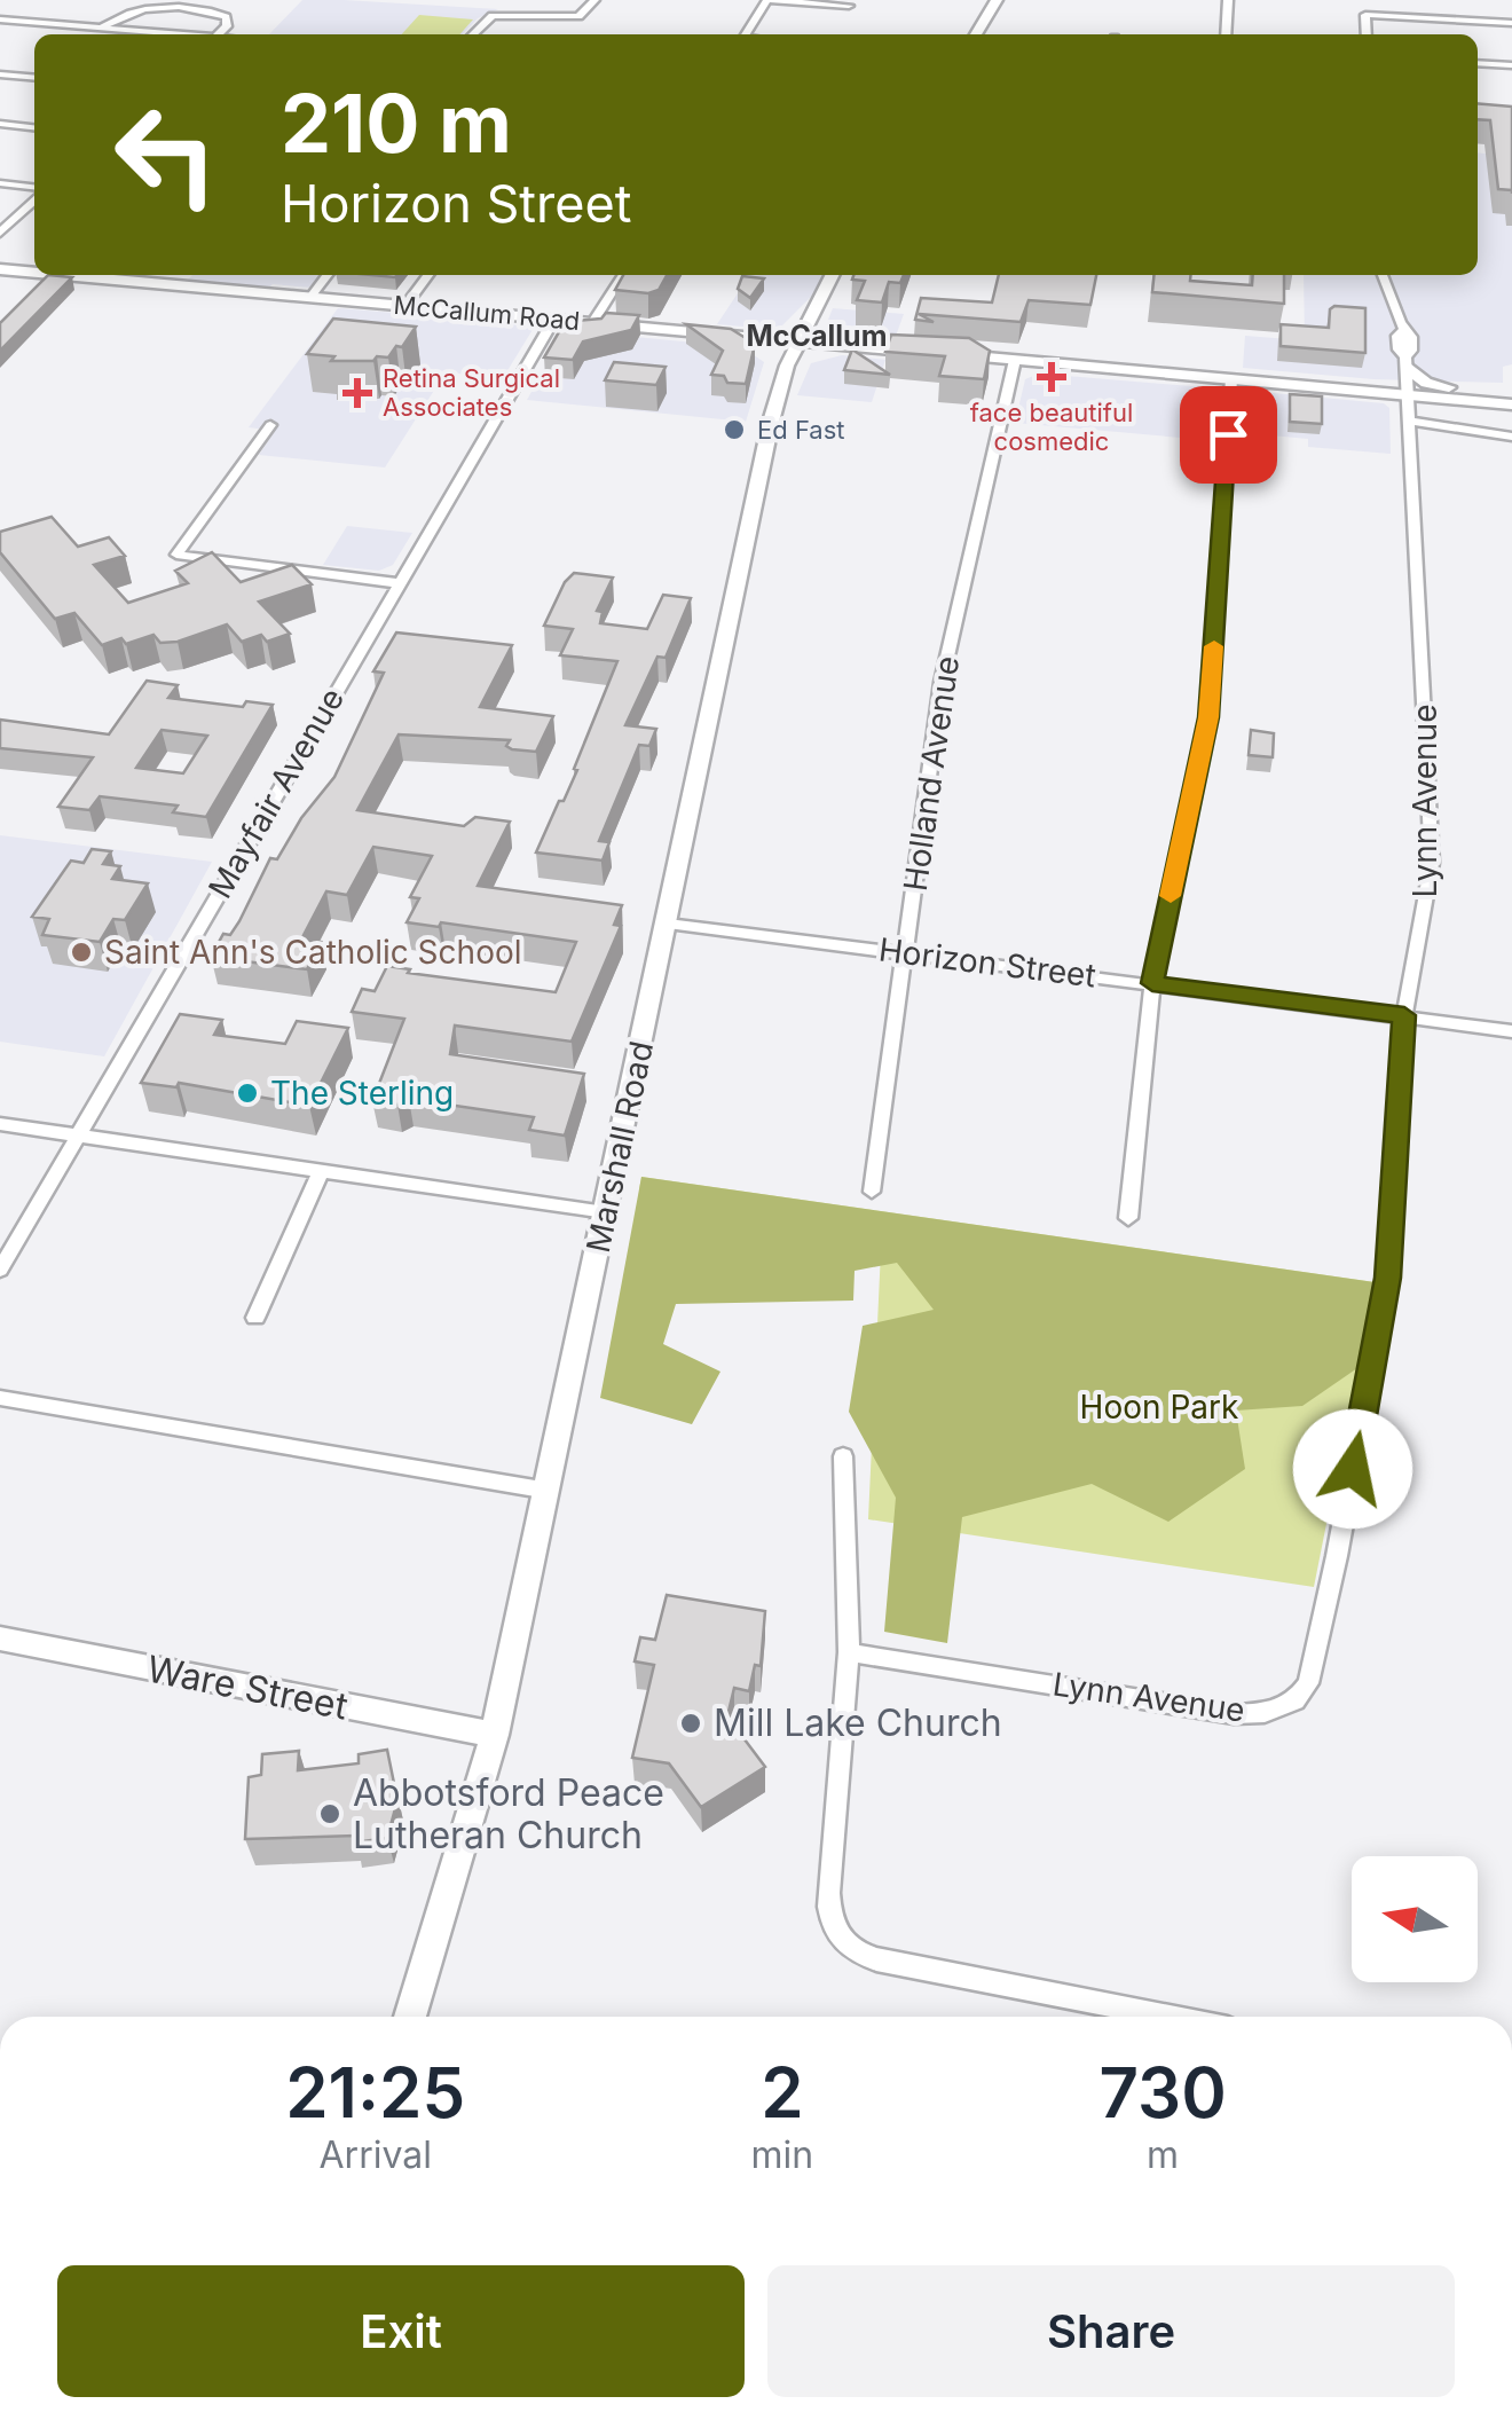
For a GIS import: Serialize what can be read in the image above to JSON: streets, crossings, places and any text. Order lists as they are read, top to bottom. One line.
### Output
{"streets":{"main road":["McCallum Road","Marshall Road","Ware Street"],"street":["Holland Avenue","Mayfair Avenue","Lynn Avenue","Horizon Street"]},"crossings":[["McCallum Road","Mayfair Avenue"],["McCallum Road","Marshall Road"],["Holland Avenue","Horizon Street"],["Lynn Avenue","Horizon Street"],["Horizon Street","Marshall Road"],["Marshall Road","Ware Street"]],"districts":["McCallum"],"parks":["Hoon Park"],"places":{"health":["face beautiful cosmedic","Retina Surgical Associates"],"other":["Ed Fast","Saint Ann's Catholic School","The Sterling","Mill Lake Church","Abbotsford Peace Lutheran Church"]},"north":"left","page":{"turn":["210 m","Horizon Street"],"eta":["21:25","Arrival","2","min","730","m"],"buttons":["Exit","Share"]}}
